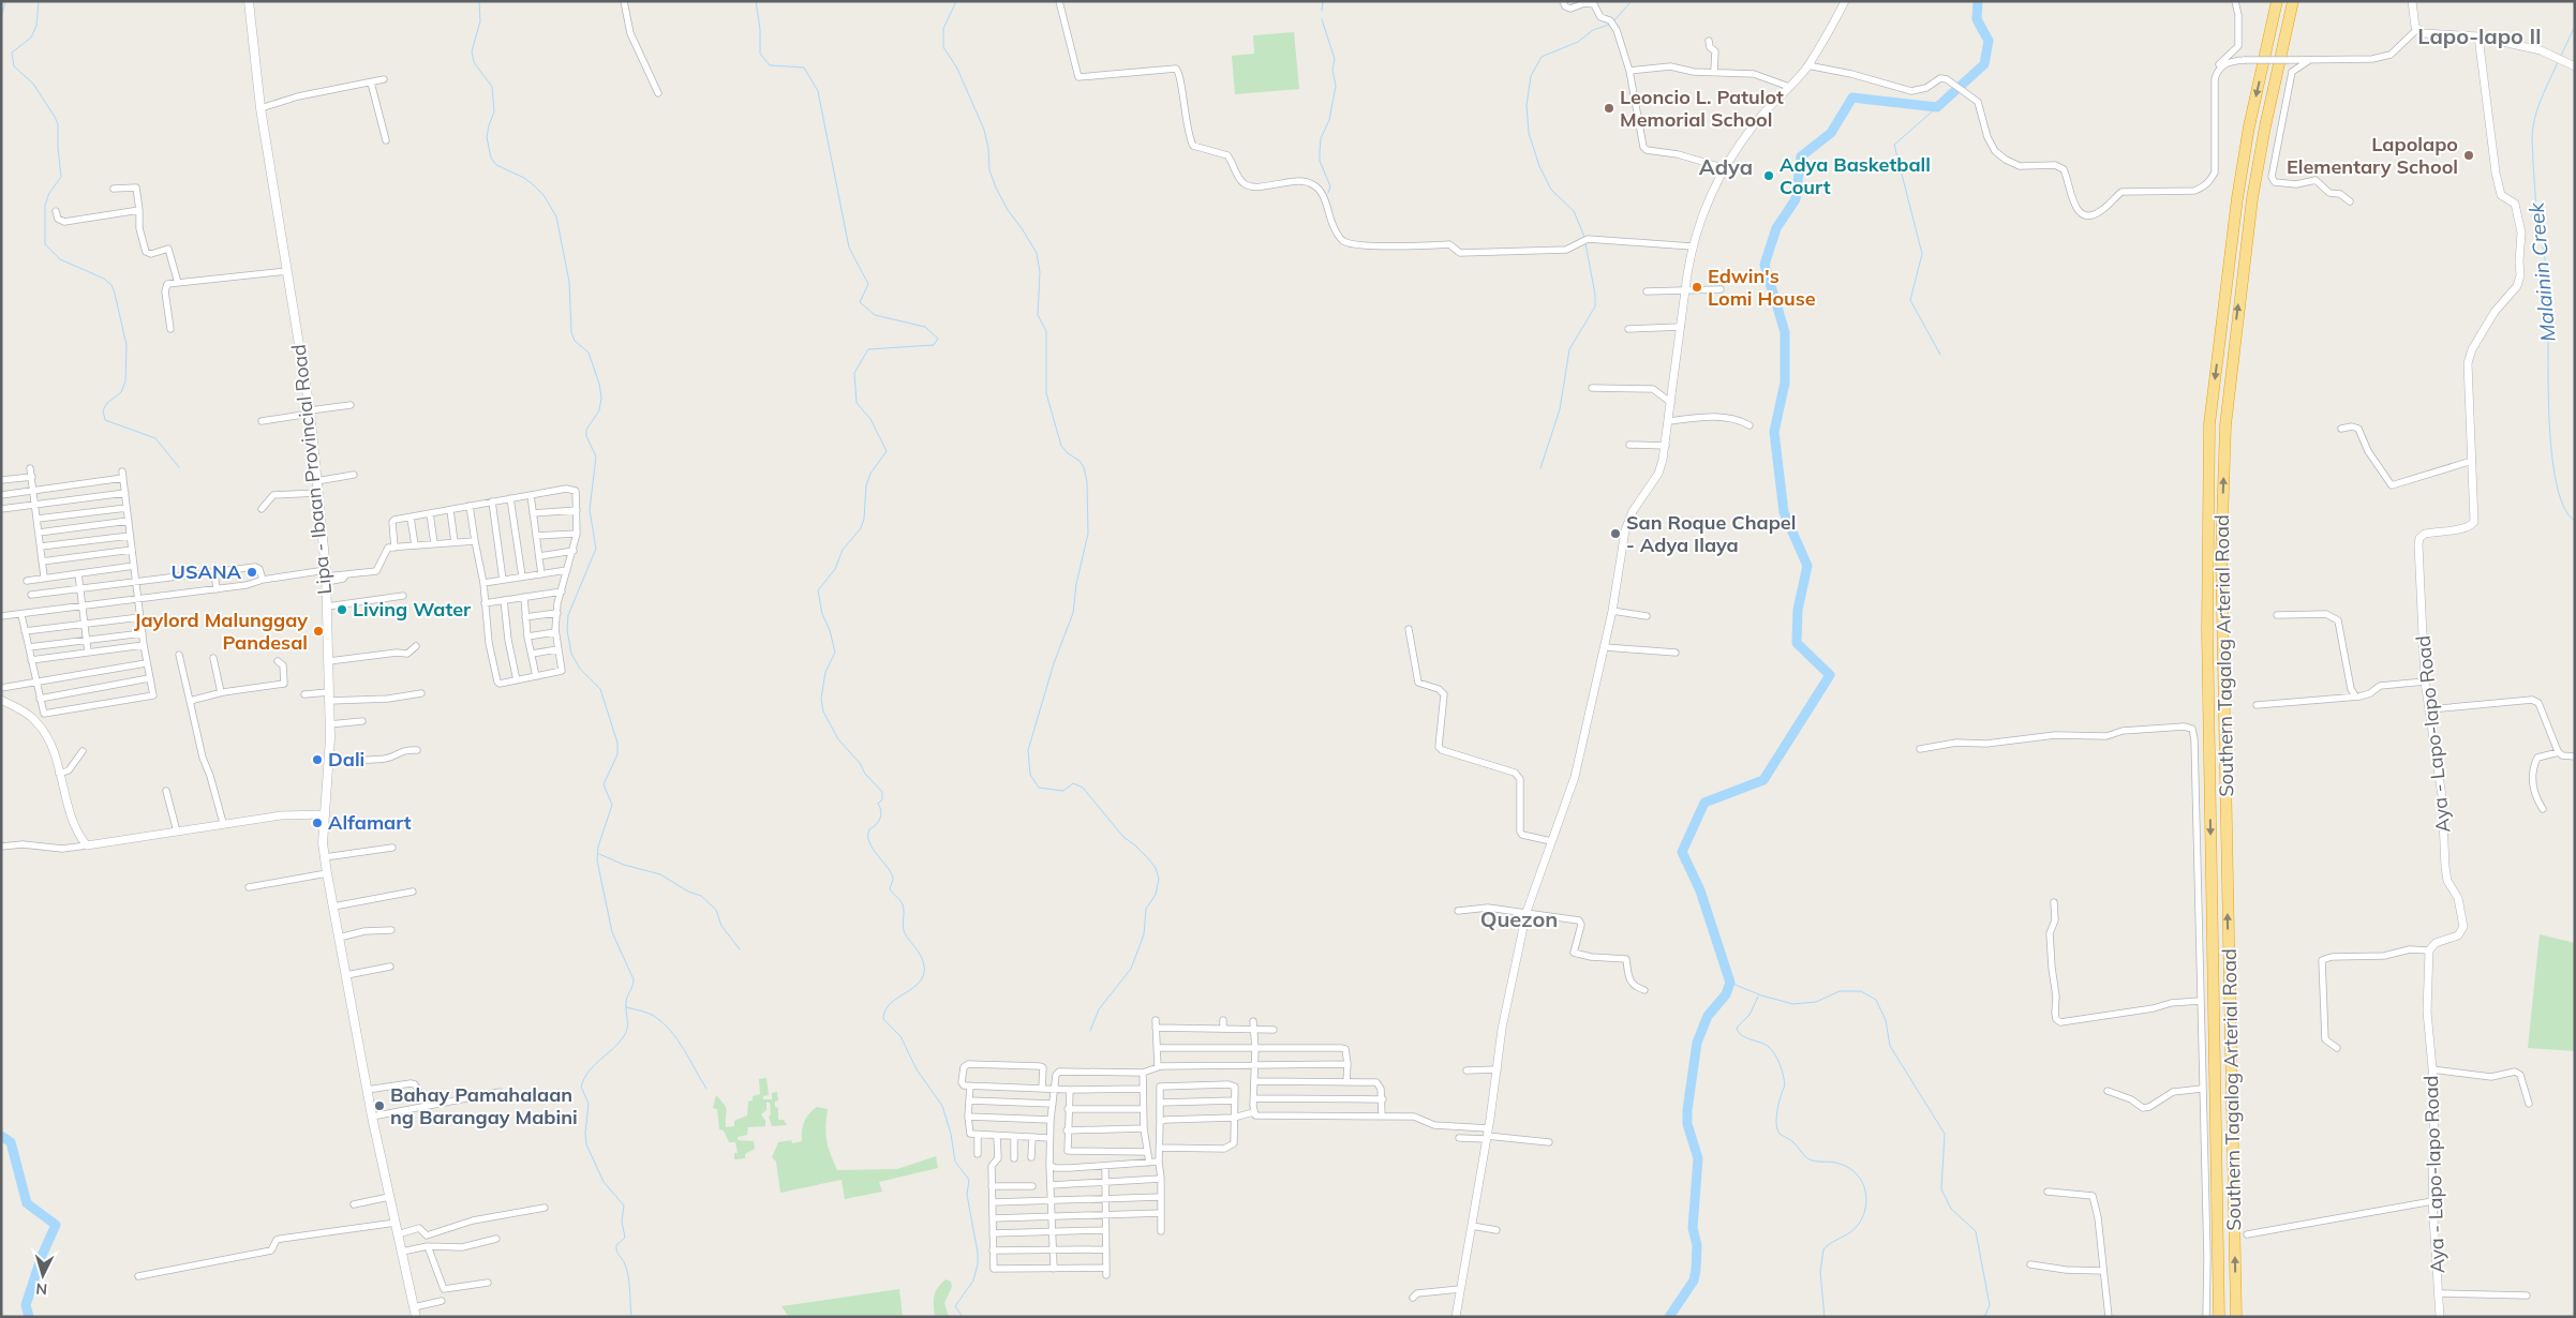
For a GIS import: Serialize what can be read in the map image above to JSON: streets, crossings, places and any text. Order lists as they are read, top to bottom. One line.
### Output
{"streets":{"highway":["Southern Tagalog Arterial Road"],"main road":["Lipa - Ibaan Provincial Road"],"street":["Aya - Lapo-lapo Road"]},"districts":["Lapo-lapo II","Adya","Quezon"],"water":["Malainin Creek"],"places":["Leoncio L. Patulot Memorial School","Lapolapo Elementary School","Adya Basketball Court","Edwin's Lomi House","San Roque Chapel - Adya Ilaya","USANA","Living Water","Jaylord Malunggay Pandesal","Dali","Alfamart","Bahay Pamahalaan ng Barangay Mabini"],"north":"bottom"}
